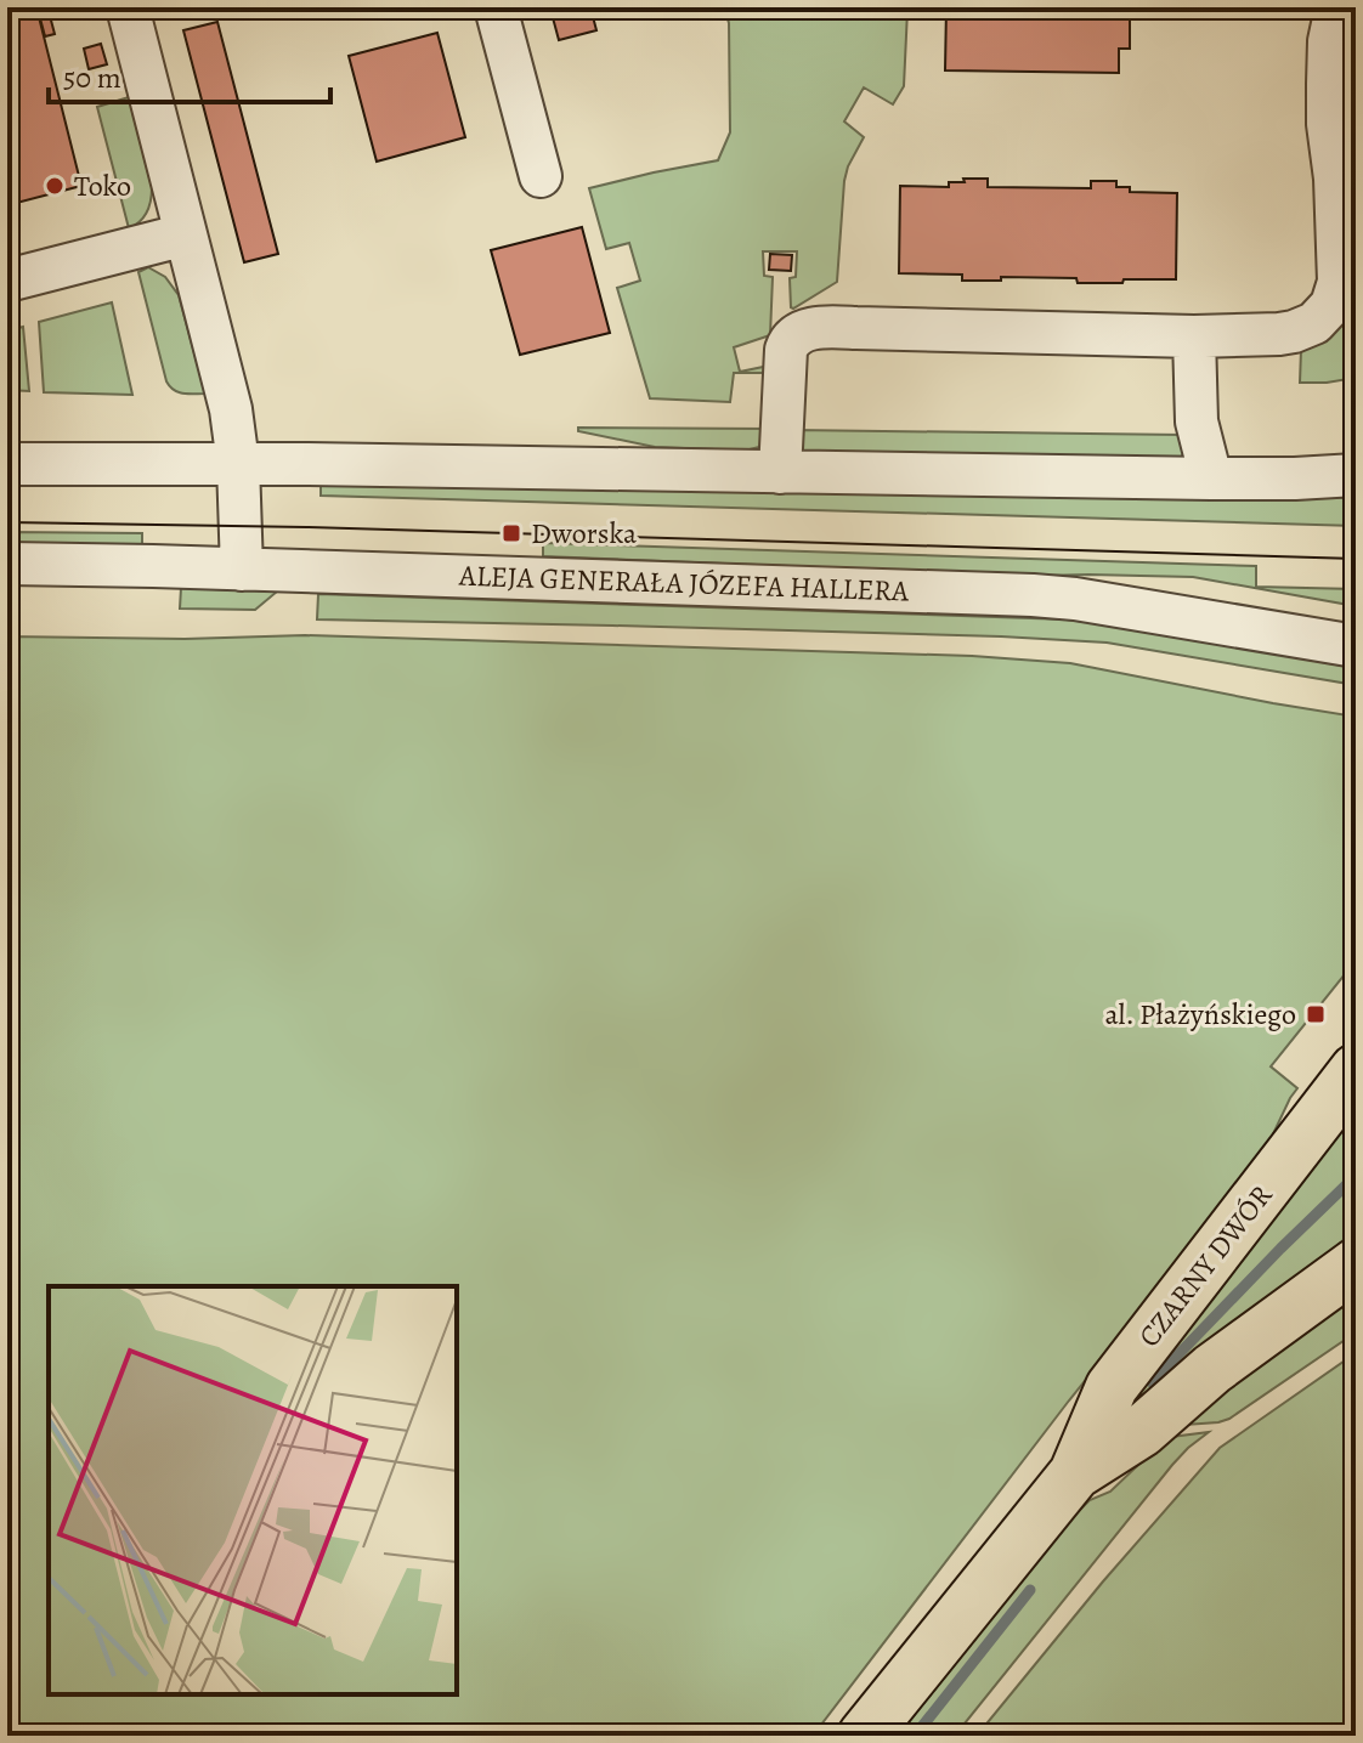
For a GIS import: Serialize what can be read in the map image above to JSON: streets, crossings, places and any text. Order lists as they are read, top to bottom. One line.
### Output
{"streets":{"main road":["CZARNY DWÓR"],"street":["ALEJA GENERAŁA JÓZEFA HALLERA"]},"places":{"other":["Toko"],"transit":["Dworska","al. Płażyńskiego"]},"scale_bar":"50 m"}
